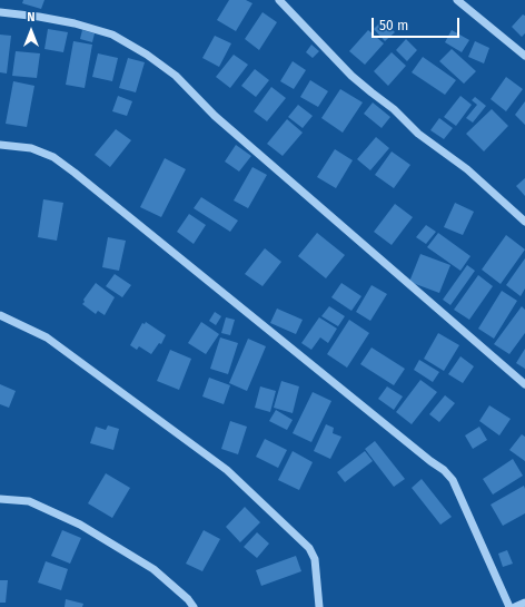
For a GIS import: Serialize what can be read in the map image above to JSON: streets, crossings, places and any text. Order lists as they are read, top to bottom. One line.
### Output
{"scale_bar":"50 m","north":"top"}
